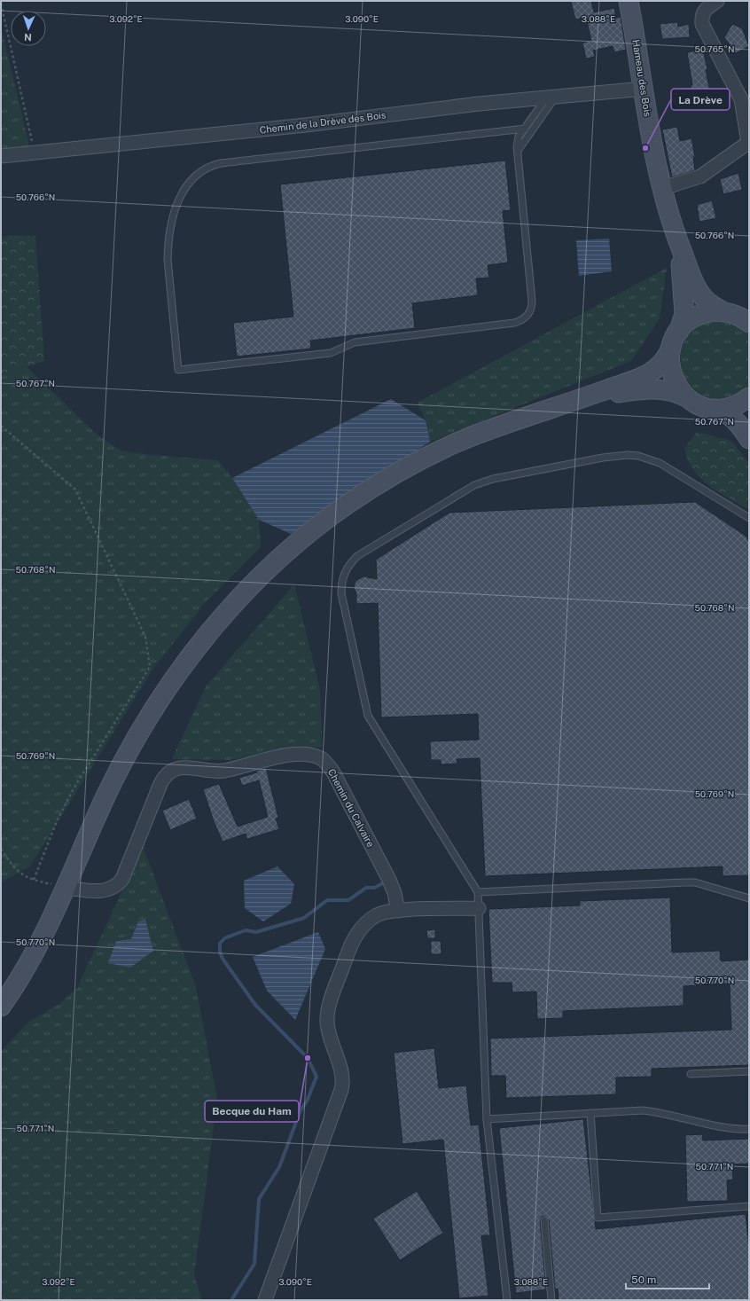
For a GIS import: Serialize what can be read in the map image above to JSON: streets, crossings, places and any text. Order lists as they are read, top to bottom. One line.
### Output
{"streets":{"main road":["Hameau des Bois"],"street":["Chemin de la Drève des Bois","Chemin du Calvaire"]},"crossings":[["Hameau des Bois","Chemin de la Drève des Bois"]],"places":["La Drève","Becque du Ham"],"scale_bar":"50 m","north":"bottom","coordinates":["3.092°E","3.090°E","3.088°E","50.765°N","50.766°N","50.767°N","50.768°N","50.769°N","50.770°N","50.771°N"]}
